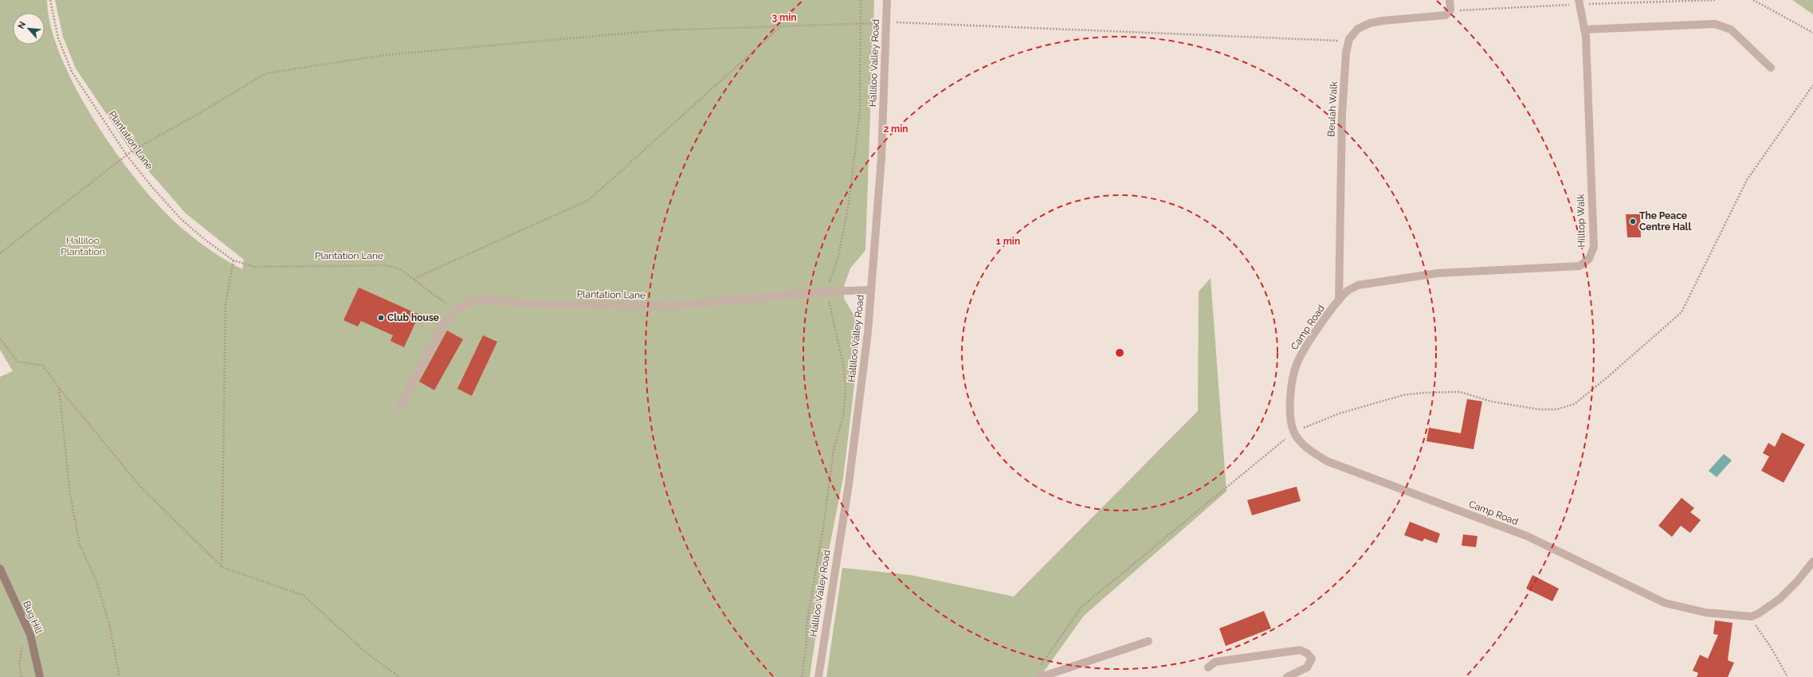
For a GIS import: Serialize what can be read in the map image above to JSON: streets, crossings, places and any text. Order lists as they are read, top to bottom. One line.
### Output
{"streets":{"street":["Halliloo Valley Road","Beulah Walk","Plantation Lane","Hilltop Walk","Camp Road","Bug Hill"]},"crossings":[["Halliloo Valley Road","Plantation Lane"],["Beulah Walk","Hilltop Walk"],["Beulah Walk","Camp Road"],["Hilltop Walk","Camp Road"]],"parks":["Halliloo Plantation"],"places":["The Peace Centre Hall","Club house"],"north":"top left","rings":["3 min","2 min","1 min"]}
